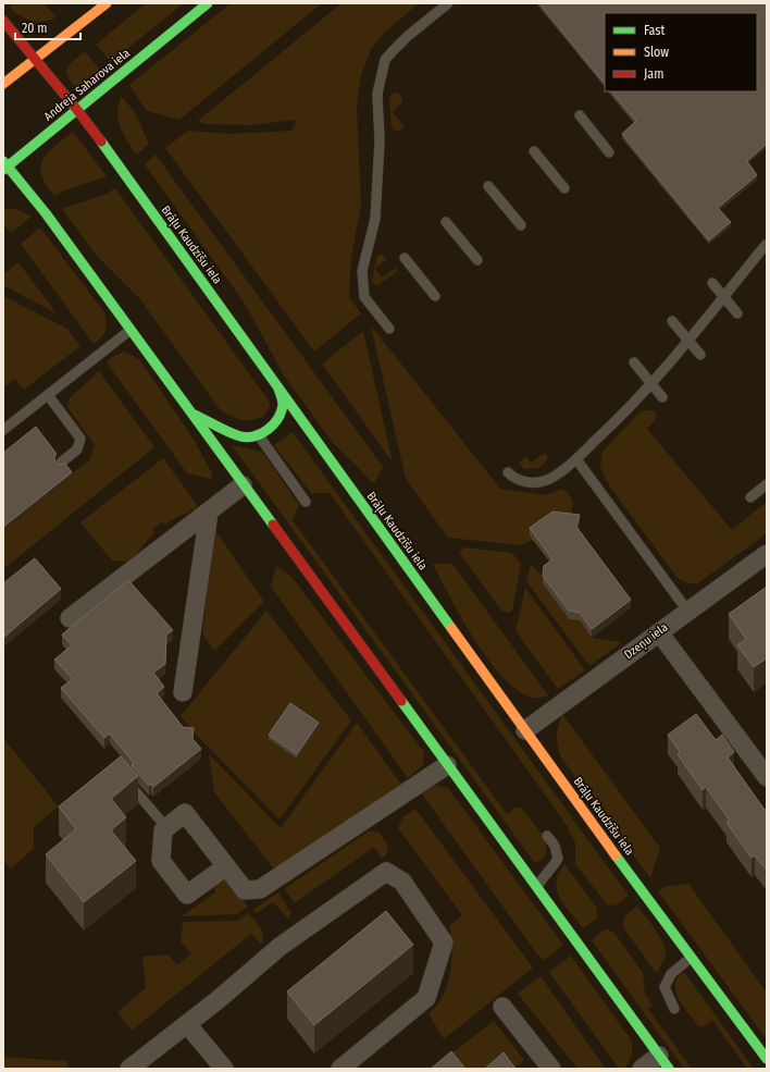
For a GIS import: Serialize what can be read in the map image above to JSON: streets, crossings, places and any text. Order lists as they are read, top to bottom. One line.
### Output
{"streets":{"street":["Andreja Saharova iela","Brāļu Kaudzīšu iela","Dzeņu iela"]},"crossings":[["Andreja Saharova iela","Brāļu Kaudzīšu iela"],["Brāļu Kaudzīšu iela","Dzeņu iela"]],"legend":["Fast","Slow","Jam"],"scale_bar":"20 m"}
